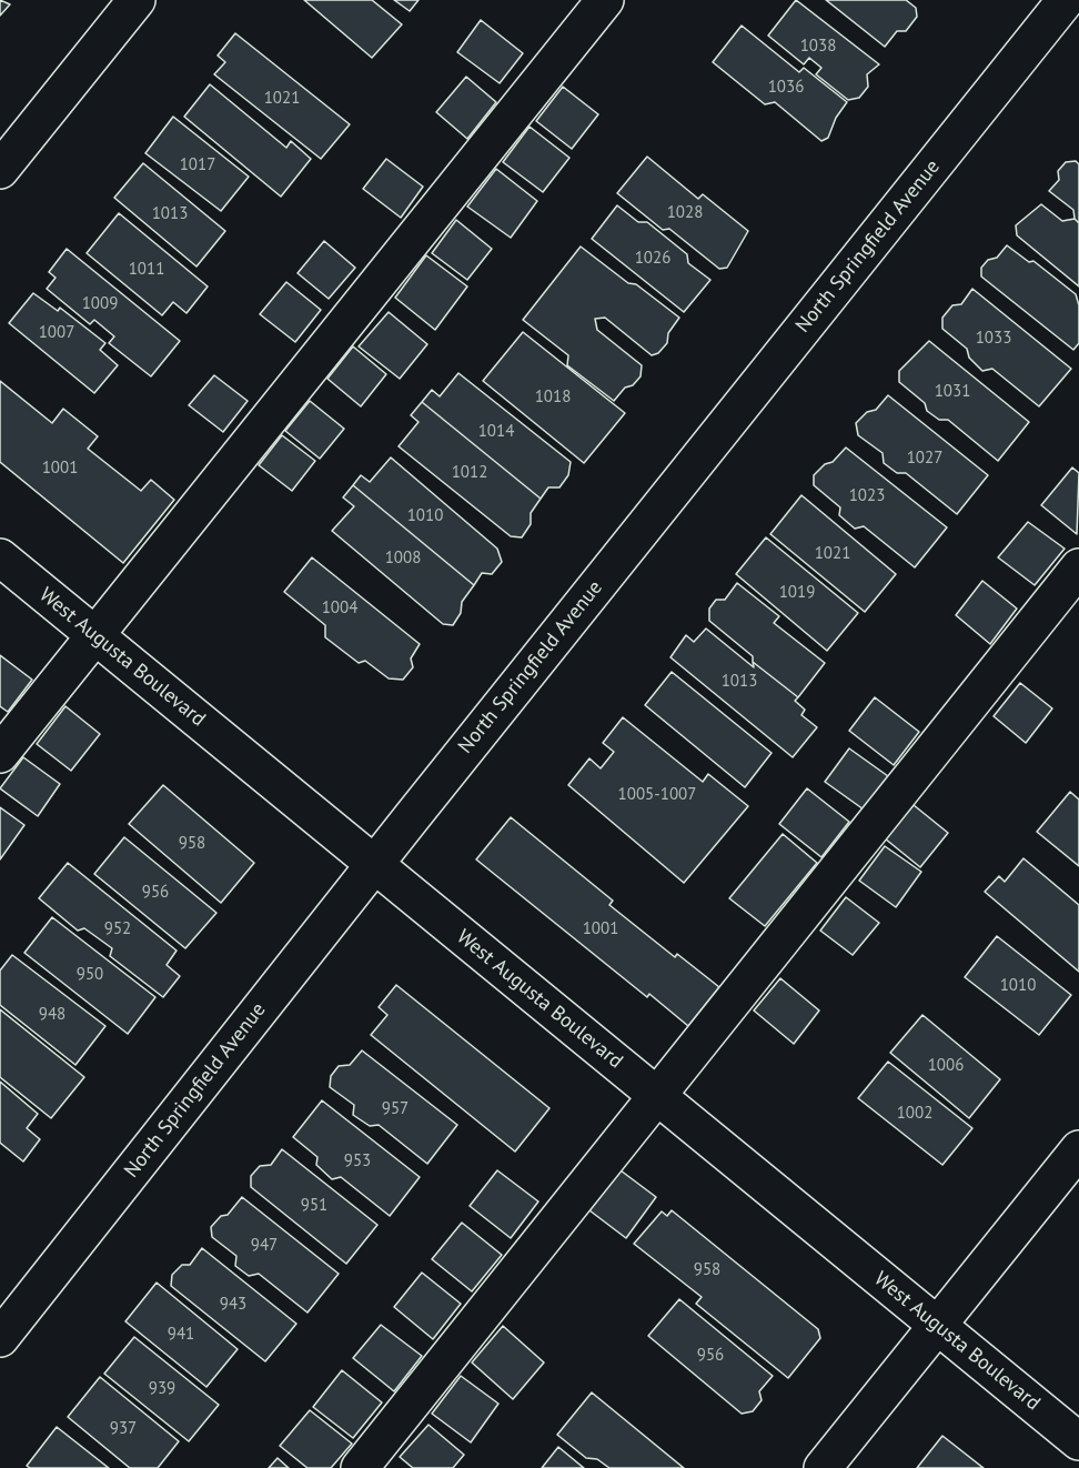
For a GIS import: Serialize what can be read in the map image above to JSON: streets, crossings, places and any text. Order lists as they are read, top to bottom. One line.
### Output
{"streets":{"street":["North Springfield Avenue","West Augusta Boulevard"]},"crossings":[["North Springfield Avenue","West Augusta Boulevard"]],"house_numbers":["1038","1036","1021","1017","1028","1013","1026","1011","1009","1007","1033","1031","1018","1014","1027","1001","1012","1023","1010","1021","1008","1019","1004","1013","1005-1007","958","956","952","1001","950","1010","948","1006","957","1002","953","951","947","958","943","941","956","939","937"]}
